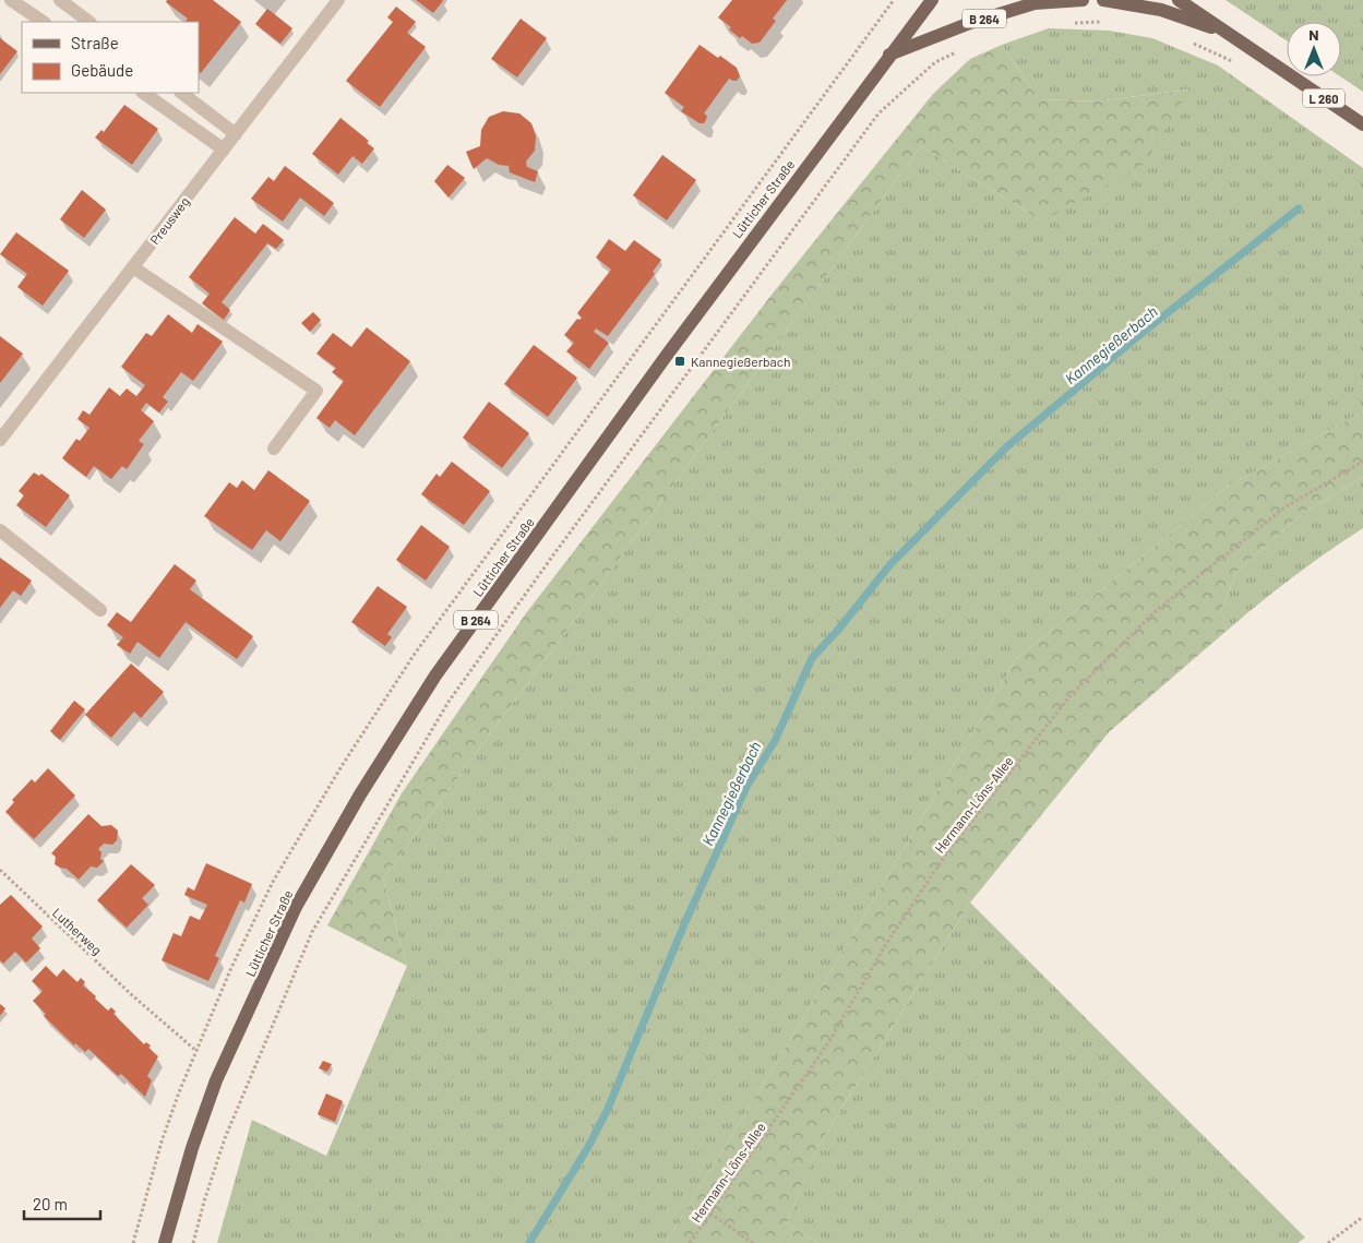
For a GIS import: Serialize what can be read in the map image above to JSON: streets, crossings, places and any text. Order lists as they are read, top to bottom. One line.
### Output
{"streets":{"main road":["B 264","L 260","Lütticher Straße"],"street":["Preusweg"],"path":["Hermann-Löns-Allee","Lutherweg"]},"crossings":[["B 264","Lütticher Straße"]],"water":["Kannegießerbach"],"places":{"transit":["Kannegießerbach"]},"legend":["Straße","Gebäude"],"scale_bar":"20 m","north":"top"}
